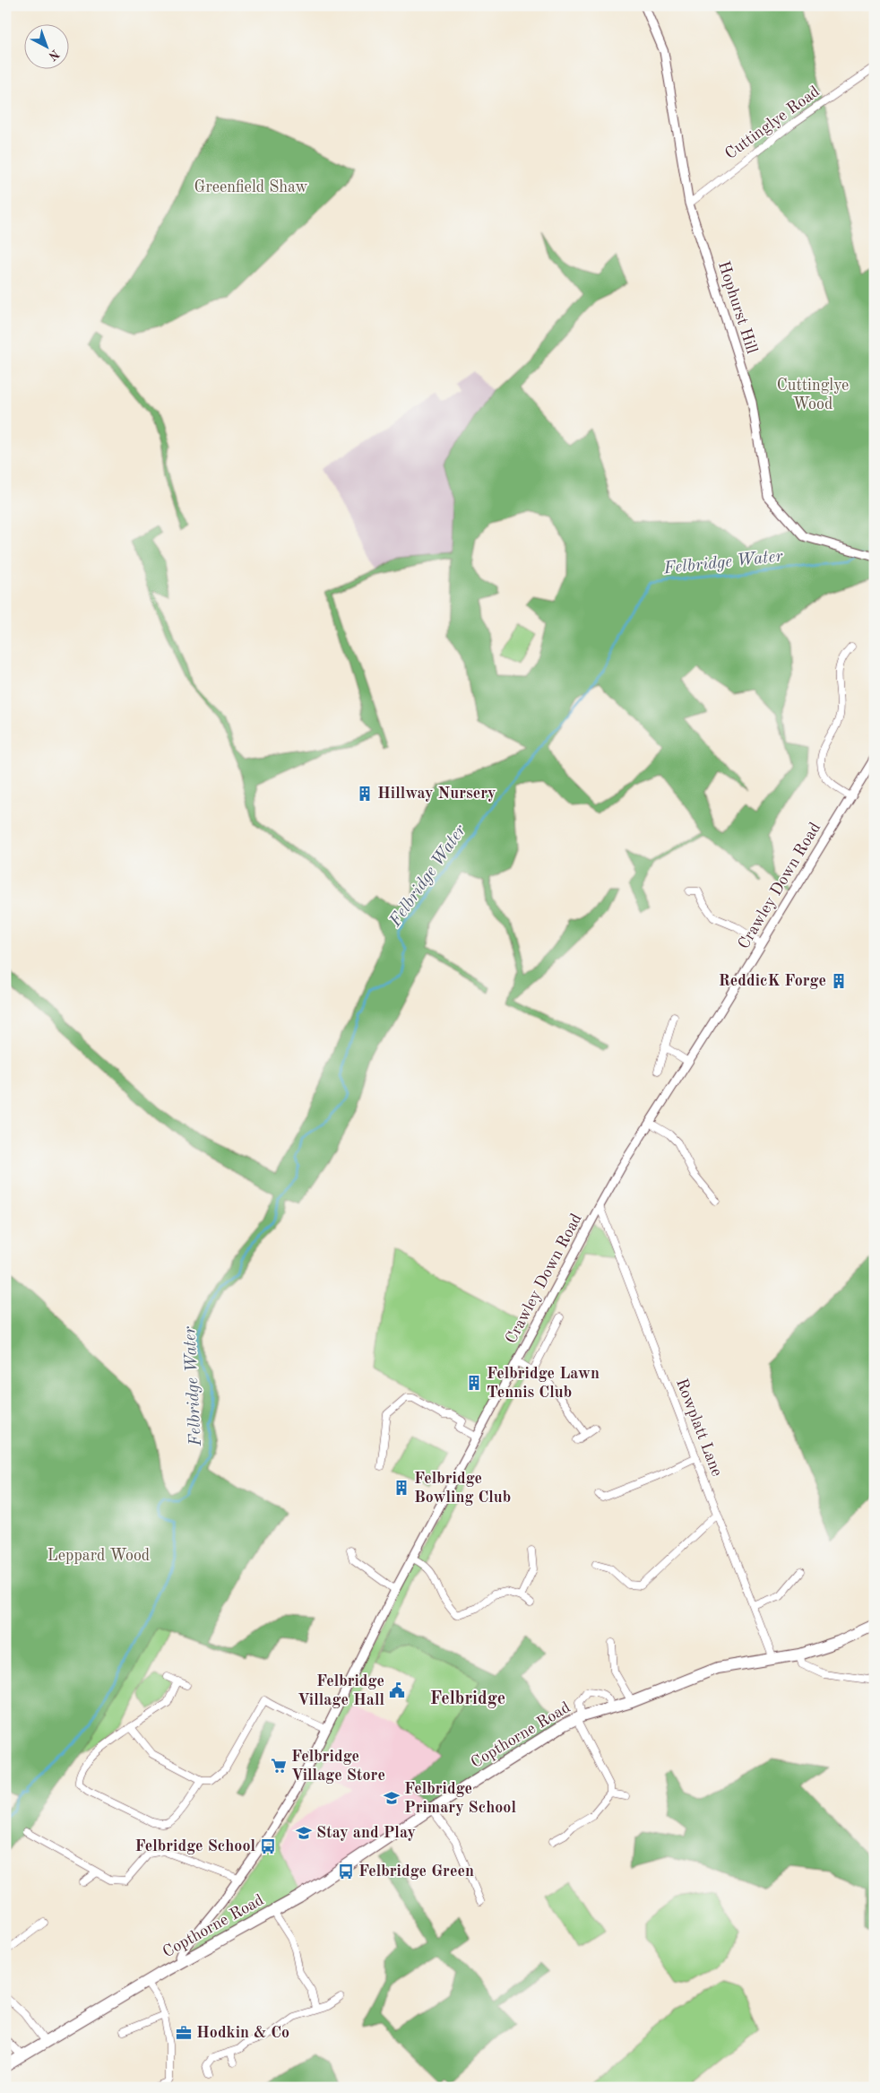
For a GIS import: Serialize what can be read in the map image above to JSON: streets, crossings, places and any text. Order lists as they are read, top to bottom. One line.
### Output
{"streets":{"highway":["Copthorne Road"],"street":["Cuttinglye Road","Hophurst Hill","Crawley Down Road","Rowplatt Lane"]},"crossings":[["Cuttinglye Road","Hophurst Hill"],["Crawley Down Road","Rowplatt Lane"],["Crawley Down Road","Copthorne Road"],["Rowplatt Lane","Copthorne Road"]],"districts":["Felbridge"],"water":["Felbridge Water"],"parks":["Greenfield Shaw","Cuttinglye Wood","Leppard Wood"],"places":{"building":["Hillway Nursery","ReddicK Forge","Felbridge Lawn Tennis Club","Felbridge Bowling Club"],"public building":["Felbridge Village Hall"],"supermarket":["Felbridge Village Store"],"school or university":["Felbridge Primary School","Stay and Play"],"bus stop":["Felbridge School","Felbridge Green"],"office":["Hodkin & Co"]},"north":"bottom right"}
